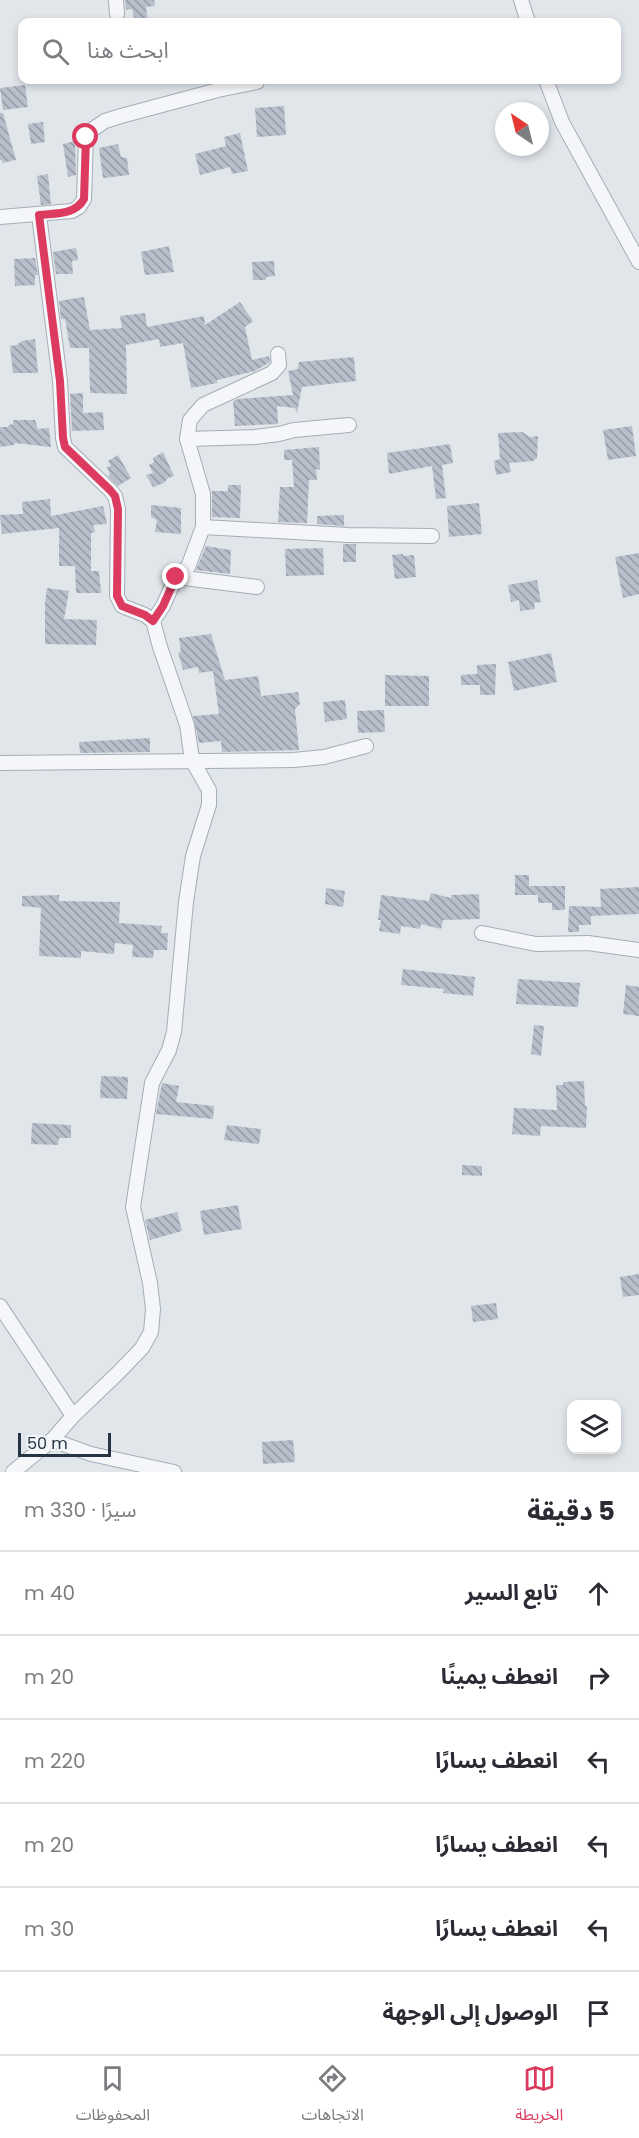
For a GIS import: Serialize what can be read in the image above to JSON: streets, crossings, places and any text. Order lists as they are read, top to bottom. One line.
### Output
{"scale_bar":"50 m","north":"top left","page":{"search":"ابحث هنا","scale":"50 m","heading":["5 دقيقة","سيرًا · 330 m"],"list":[["تابع السير","40 m"],["انعطف يمينًا","20 m"],["انعطف يسارًا","220 m"],["انعطف يسارًا","20 m"],["انعطف يسارًا","30 m"],"الوصول إلى الوجهة"],"nav":["الخريطة","الاتجاهات","المحفوظات"]}}
